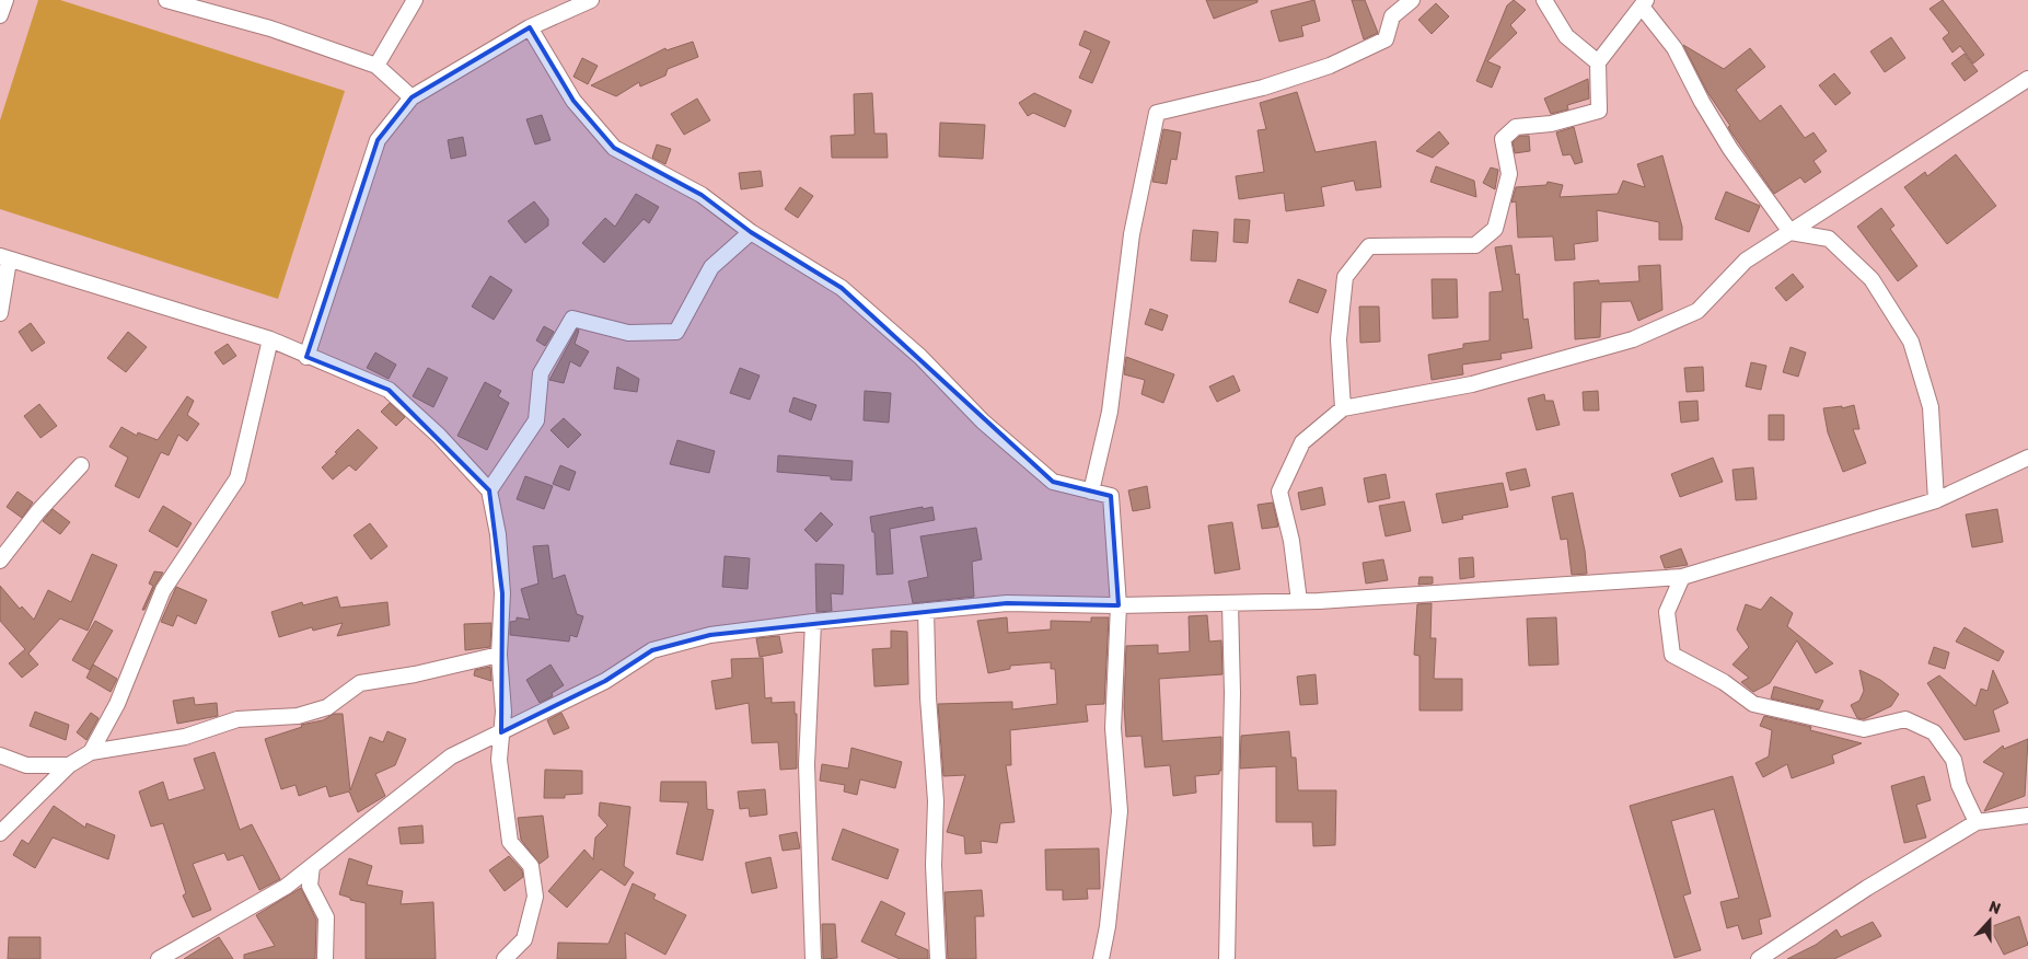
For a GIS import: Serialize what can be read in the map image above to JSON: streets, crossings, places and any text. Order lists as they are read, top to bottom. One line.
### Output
{"north":"top"}
